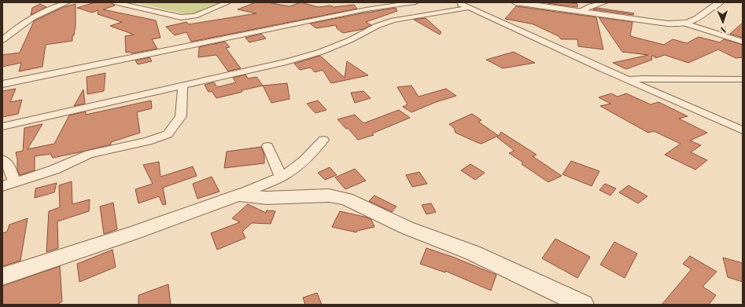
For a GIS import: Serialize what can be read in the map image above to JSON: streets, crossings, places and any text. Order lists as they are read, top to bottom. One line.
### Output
{"north":"bottom"}
